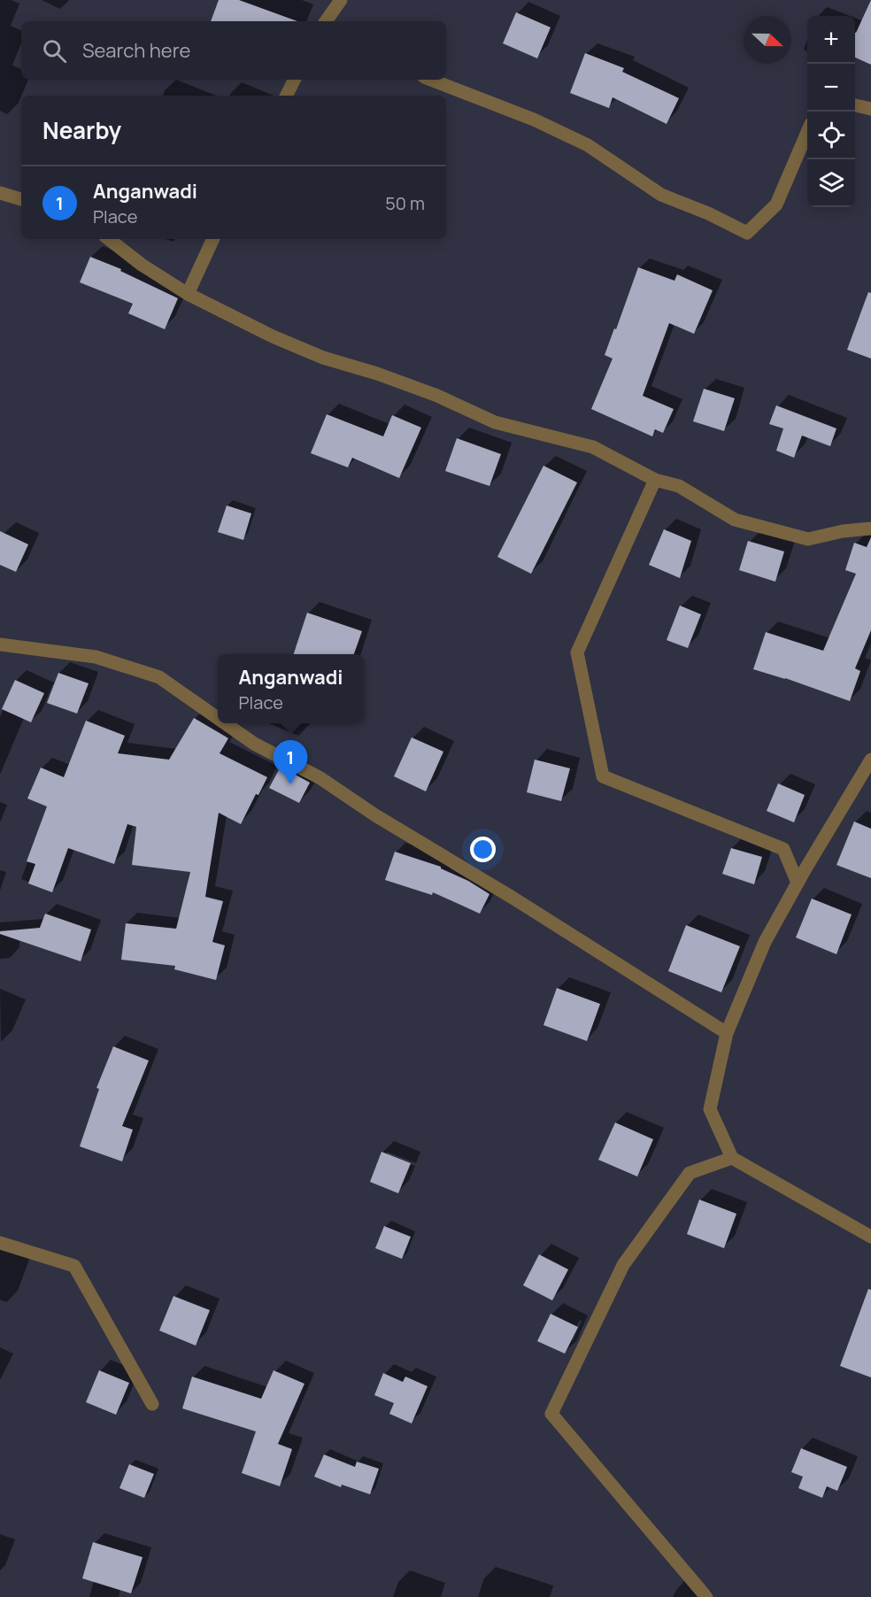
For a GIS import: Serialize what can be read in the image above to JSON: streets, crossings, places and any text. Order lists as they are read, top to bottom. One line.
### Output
{"north":"right","page":{"map_buttons":["+","−"],"search":"Search here","heading":"Nearby","list":[{"mark":"1","name":"Anganwadi","note":"Place","value":"50 m"}],"popup":["Anganwadi","Place"],"pins":"1"}}
